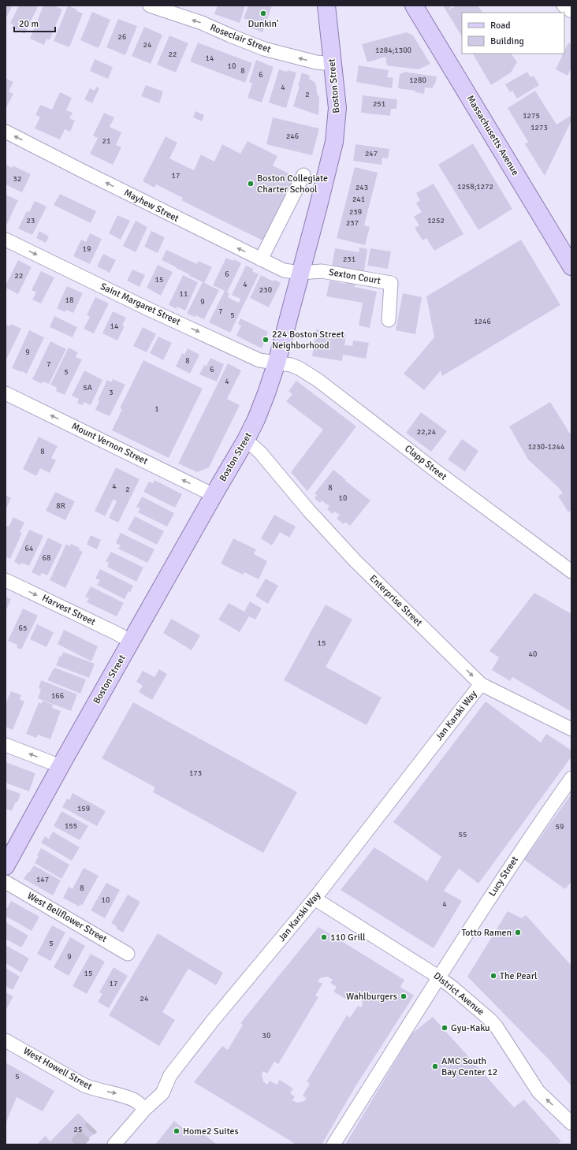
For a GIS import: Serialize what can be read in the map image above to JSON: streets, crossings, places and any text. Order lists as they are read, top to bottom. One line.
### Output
{"streets":{"main road":["Boston Street","Massachusetts Avenue"],"street":["Roseclair Street","Mayhew Street","Sexton Court","Saint Margaret Street","Mount Vernon Street","Clapp Street","Enterprise Street","Harvest Street","Jan Karski Way","Lucy Street","West Bellflower Street","District Avenue","West Howell Street"]},"crossings":[["Roseclair Street","Boston Street"],["Boston Street","Mayhew Street"],["Boston Street","Sexton Court"],["Boston Street","Saint Margaret Street"],["Boston Street","Mount Vernon Street"],["Boston Street","Clapp Street"],["Boston Street","Enterprise Street"],["Boston Street","Harvest Street"],["Mayhew Street","Sexton Court"],["Saint Margaret Street","Clapp Street"],["Enterprise Street","Jan Karski Way"],["Jan Karski Way","District Avenue"],["Jan Karski Way","West Howell Street"],["Lucy Street","District Avenue"]],"one_way":["Roseclair Street","Mayhew Street","Saint Margaret Street","Mount Vernon Street","Enterprise Street","Harvest Street","District Avenue","West Howell Street"],"places":["Dunkin'","Boston Collegiate Charter School","224 Boston Street Neighborhood","Totto Ramen","110 Grill","The Pearl","Wahlburgers","Gyu-Kaku","AMC South Bay Center 12","Home2 Suites"],"house_numbers":["26","24","1284;1300","22","14","10","8","6","1280","4","2","251","1275","1273","246","21","247","17","32","1258;1272","243","241","239","23","1252","237","19","231","6","22","15","4","230","11","18","9","7","5","1246","14","9","8","7","6","5","4","5A","3","1","22,24","1230-1244","8","4","8","2","10","8R","64","68","65","15","40","166","173","159","155","59","55","147","8","10","4","5","9","15","17","24","30","5","25"],"legend":["Road","Building"],"scale_bar":"20 m"}
